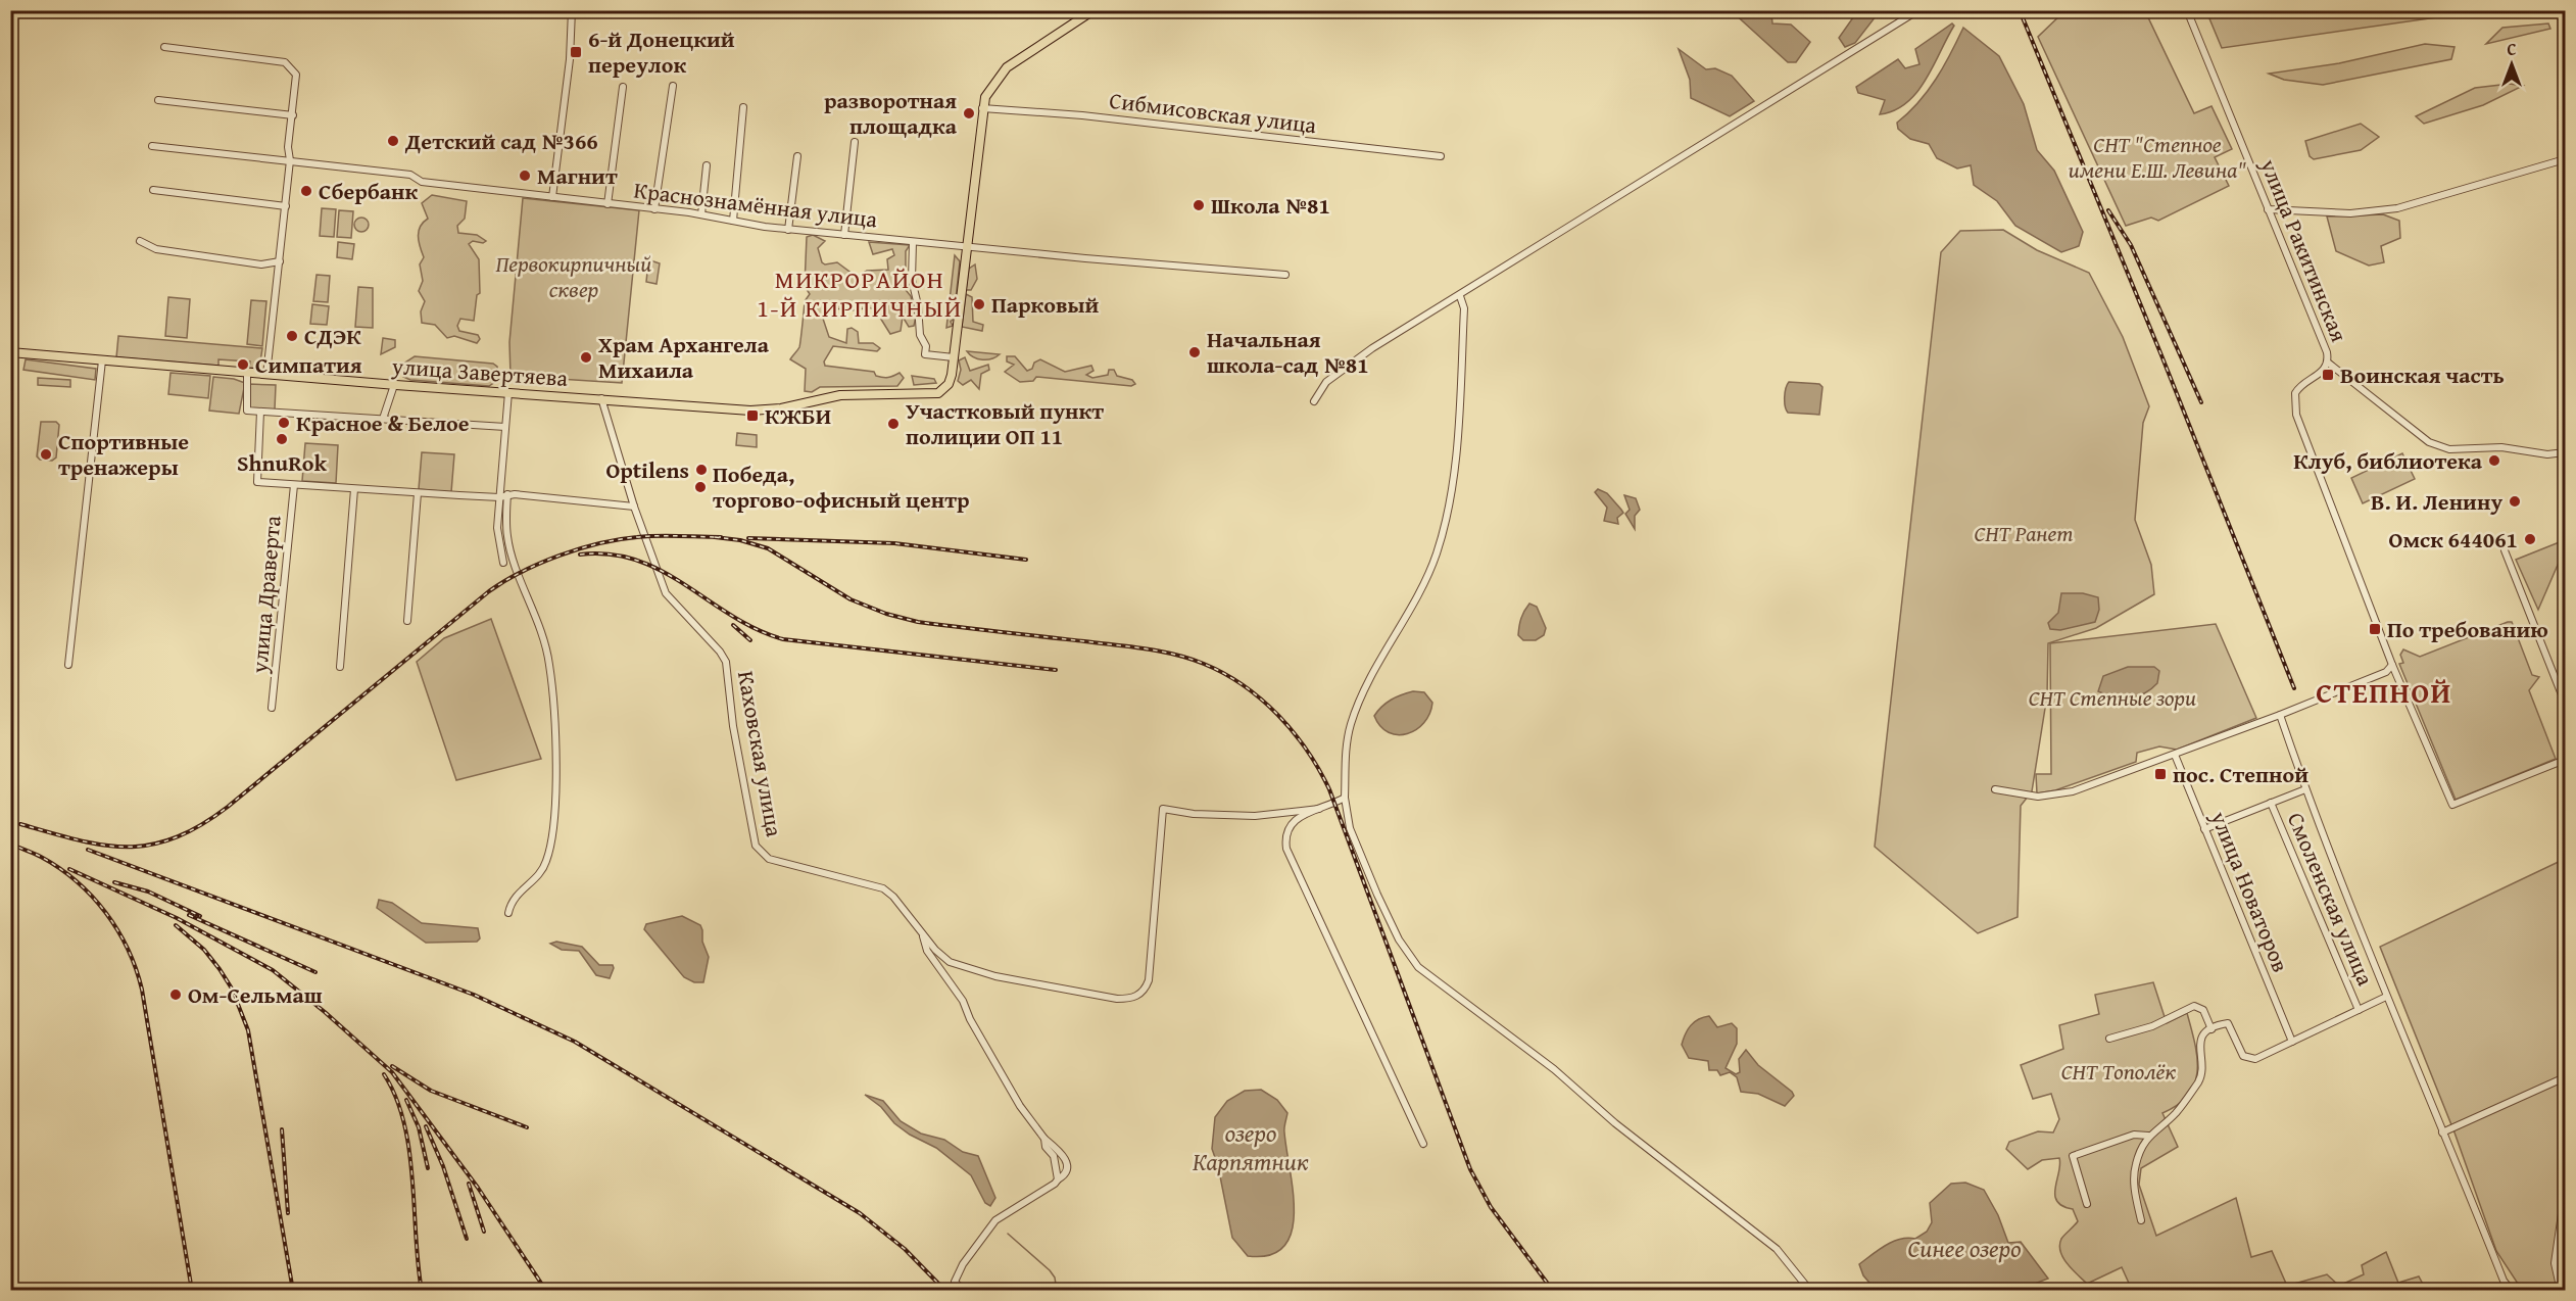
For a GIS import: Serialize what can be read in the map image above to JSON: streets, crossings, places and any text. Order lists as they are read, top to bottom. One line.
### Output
{"streets":{"main road":["улица Завертяева"],"street":["Сибмисовская улица","Краснознамённая улица","улица Ракитинская","улица Драверта","Каховская улица","улица Новаторов","Смоленская улица"]},"crossings":[["улица Завертяева","Каховская улица"]],"districts":["МИКРОРАЙОН 1-Й КИРПИЧНЫЙ","СТЕПНОЙ"],"water":["озеро Карпятник","Синее озеро"],"parks":["СНТ \"Степное имени Е.Ш. Левина\"","Первокирпичный сквер","СНТ Ранет","СНТ Степные зори","СНТ Тополёк"],"places":{"transit":["6-й Донецкий переулок","Воинская часть","КЖБИ","По требованию","пос. Степной"],"other":["разворотная площадка","Детский сад №366","Магнит","Сбербанк","Школа №81","Парковый","СДЭК","Начальная школа-сад №81","Храм Архангела Михаила","Симпатия","Красное & Белое","Участковый пункт полиции ОП 11","ShnuRok","Спортивные тренажеры","Клуб, библиотека","Optilens","Победа, торгово-офисный центр","В. И. Ленину","Омск 644061","Ом-Сельмаш"]},"north":"top"}
